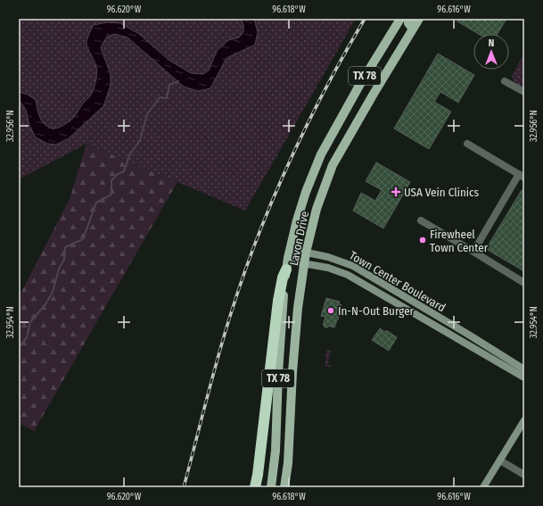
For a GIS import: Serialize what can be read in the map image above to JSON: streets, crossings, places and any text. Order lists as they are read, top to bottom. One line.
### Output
{"streets":{"main road":["TX 78","Lavon Drive"],"street":["Town Center Boulevard"]},"crossings":[["Lavon Drive","Town Center Boulevard"]],"places":{"health":["USA Vein Clinics"],"other":["Firewheel Town Center","In-N-Out Burger"]},"north":"top","coordinates":["96.620°W","96.618°W","96.616°W","32.956°N","32.954°N"]}
